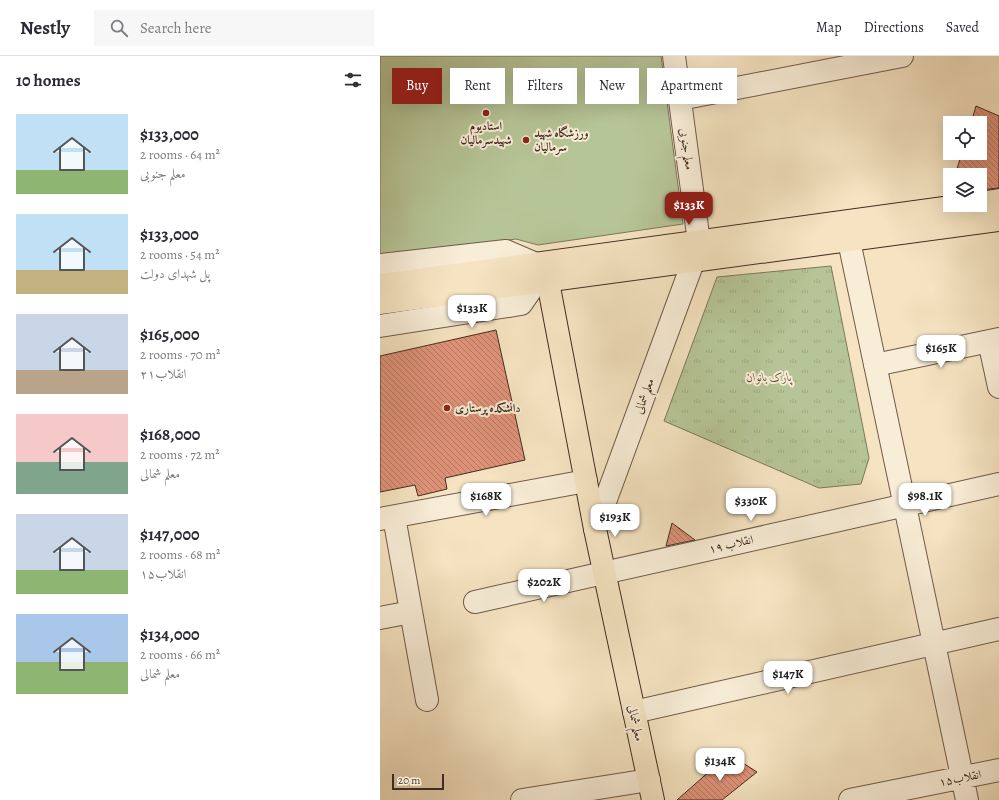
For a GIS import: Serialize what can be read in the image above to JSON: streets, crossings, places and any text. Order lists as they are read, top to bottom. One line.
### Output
{"streets":{"main road":["معلم شمالی"],"street":["معلم جنوبی","انقلاب ۱۹","انقلاب۱۵"]},"crossings":[["معلم شمالی","انقلاب ۱۹"]],"parks":["پارک بانوان"],"places":["استادیوم شهیدسرمالیان","ورزشگاه شهید سرمالیان","دانشکده پرستاری"],"scale_bar":"20 m","page":{"header":"Nestly","search":"Search here","nav":["Map","Directions","Saved"],"heading":"10 homes","chip":["Buy","Rent","Filters","New","Apartment"],"list":[{"name":"$133,000","note":"2 rooms · 64 m² · معلم جنوبی"},{"name":"$133,000","note":"2 rooms · 54 m² · پل شهدای دولت"},{"name":"$165,000","note":"2 rooms · 70 m² · انقلاب۲۱"},{"name":"$168,000","note":"2 rooms · 72 m² · معلم شمالی"},{"name":"$147,000","note":"2 rooms · 68 m² · انقلاب۱۵"},{"name":"$134,000","note":"2 rooms · 66 m² · معلم شمالی"}],"price":["$133K","$133K","$165K","$168K","$98.1K","$330K","$193K","$202K","$147K","$134K"],"scale":"20 m"}}
